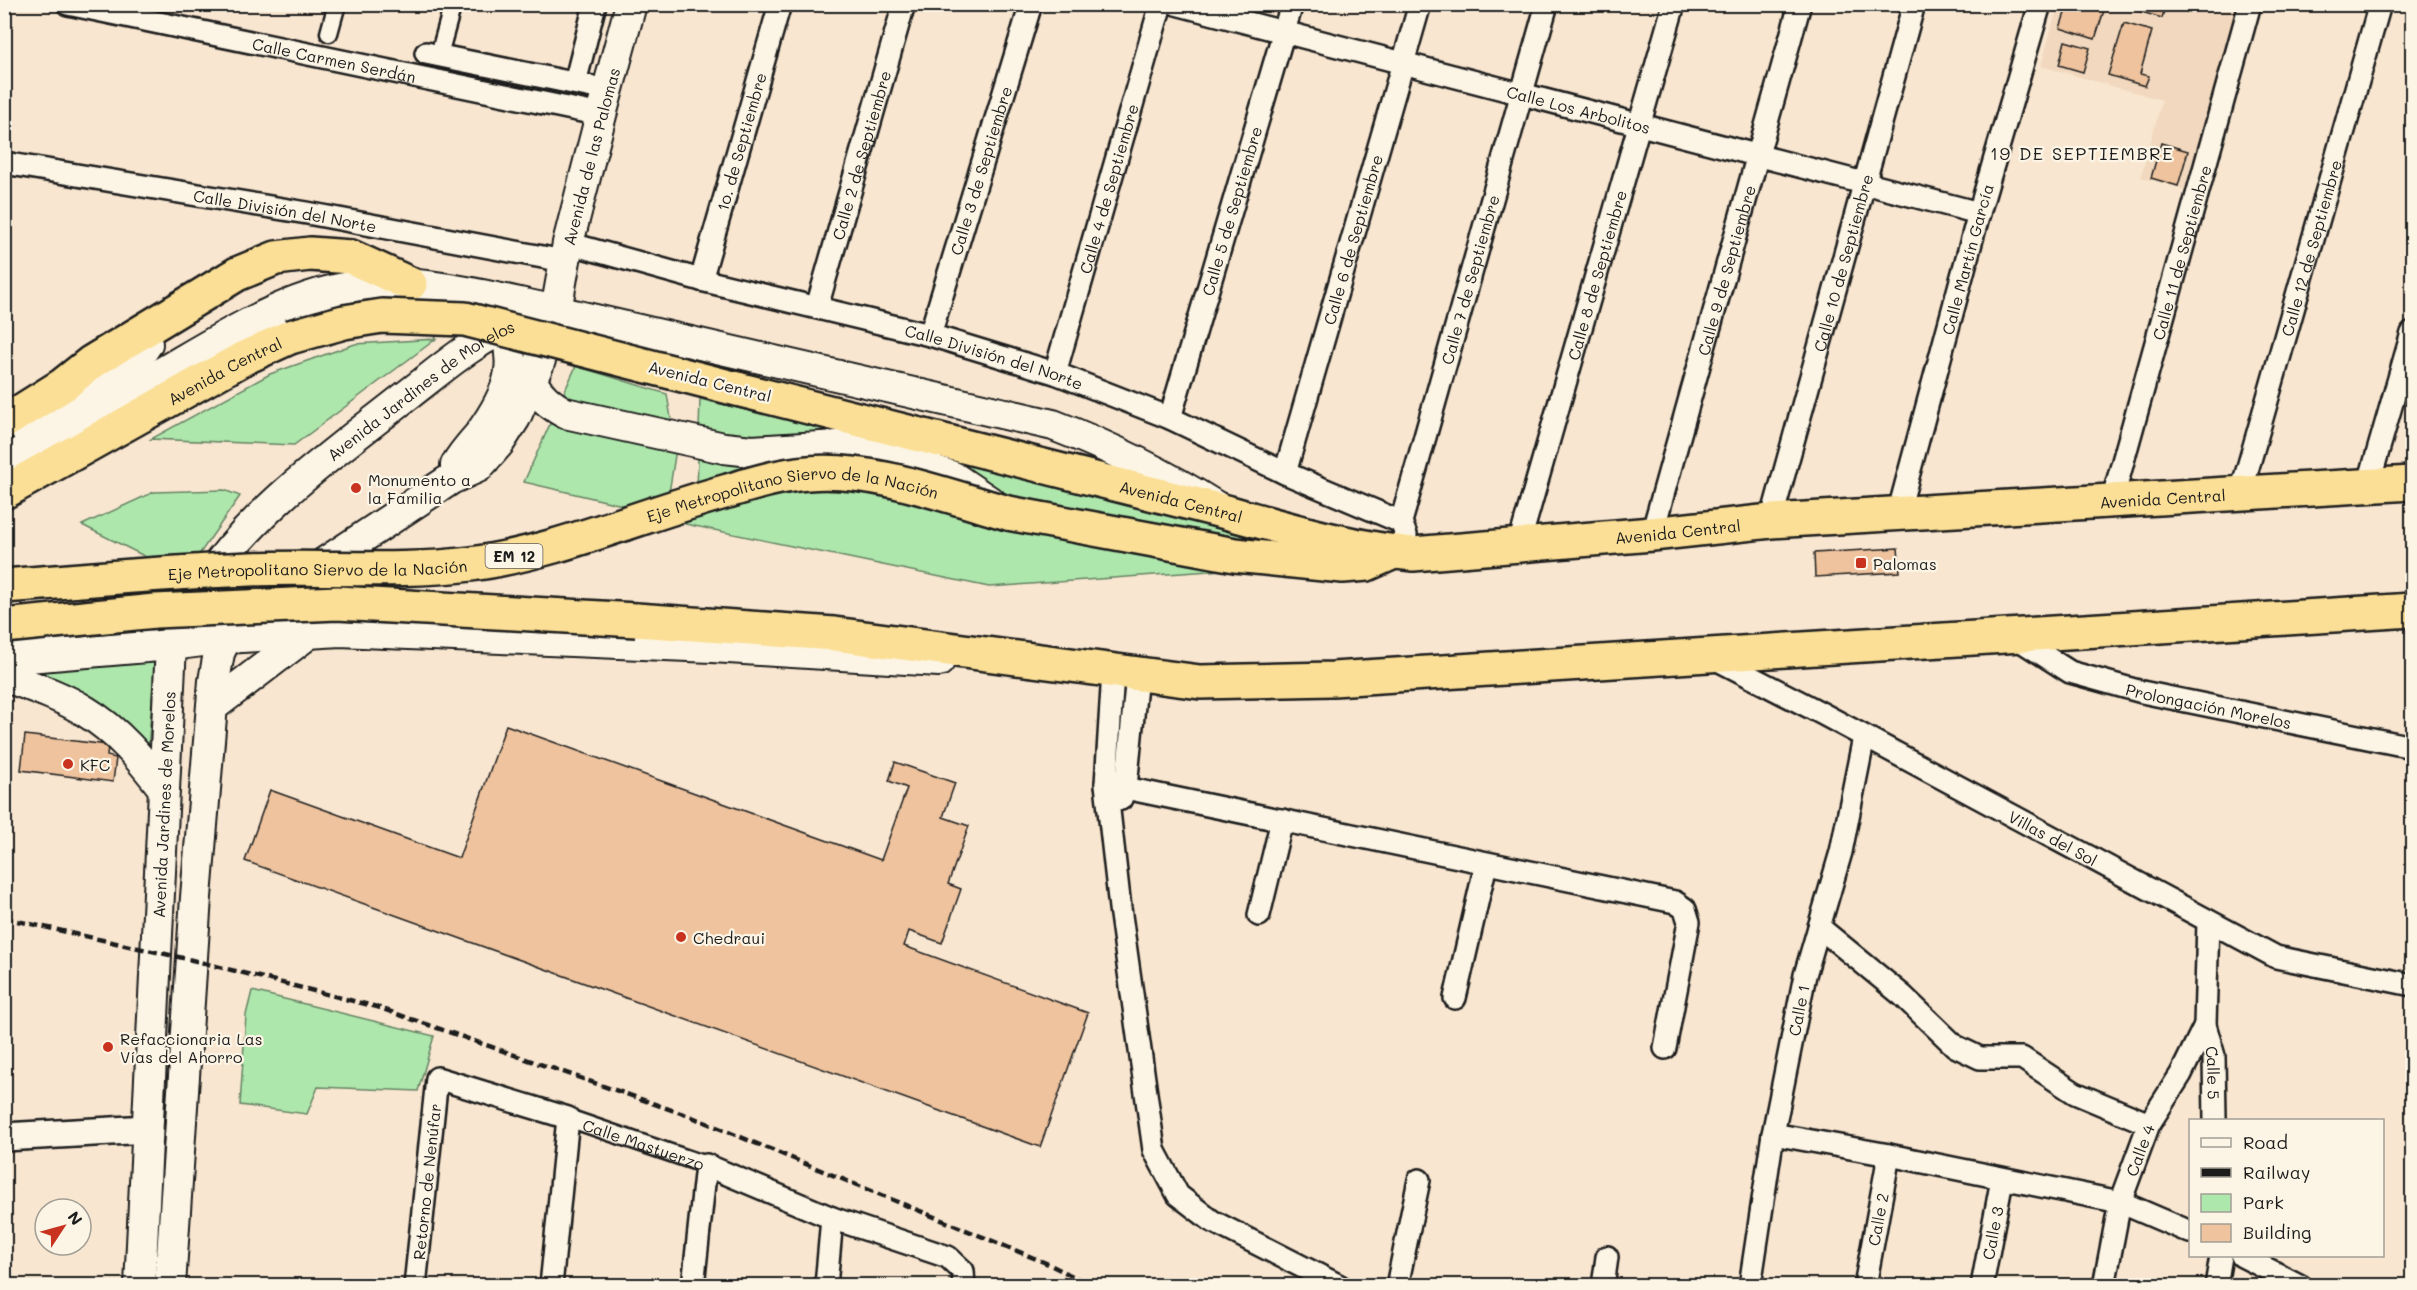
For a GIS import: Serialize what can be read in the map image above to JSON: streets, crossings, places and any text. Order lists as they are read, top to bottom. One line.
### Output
{"streets":{"highway":["Avenida Central","Eje Metropolitano Siervo de la Nación","EM 12"],"main road":["Avenida de las Palomas","Avenida Jardines de Morelos"],"street":["Calle Carmen Serdán","Calle Los Arbolitos","1o. de Septiembre","Calle 2 de Septiembre","Calle 3 de Septiembre","Calle 4 de Septiembre","Calle División del Norte","Calle 5 de Septiembre","Calle 6 de Septiembre","Calle 12 de Septiembre","Calle 11 de Septiembre","Calle Martín García","Calle 10 de Septiembre","Calle 9 de Septiembre","Calle 8 de Septiembre","Calle 7 de Septiembre","Prolongación Morelos","Villas del Sol","Calle 1","Calle 5","Calle Mastuerzo","Calle 4","Retorno de Nenúfar","Calle 2","Calle 3"]},"crossings":[["Calle Carmen Serdán","Avenida de las Palomas"],["Calle Los Arbolitos","Calle 5 de Septiembre"],["Calle Los Arbolitos","Calle 6 de Septiembre"],["Calle Los Arbolitos","Calle Martín García"],["Calle Los Arbolitos","Calle 10 de Septiembre"],["Calle Los Arbolitos","Calle 9 de Septiembre"],["Calle Los Arbolitos","Calle 8 de Septiembre"],["Calle Los Arbolitos","Calle 7 de Septiembre"],["1o. de Septiembre","Calle División del Norte"],["Calle 2 de Septiembre","Calle División del Norte"],["Avenida de las Palomas","Calle División del Norte"],["Avenida de las Palomas","Avenida Jardines de Morelos"],["Calle 3 de Septiembre","Calle División del Norte"],["Calle 4 de Septiembre","Calle División del Norte"],["Calle División del Norte","Calle 5 de Septiembre"],["Calle División del Norte","Calle 6 de Septiembre"],["Calle División del Norte","Calle 7 de Septiembre"],["Calle División del Norte","Avenida Central"],["Calle División del Norte","Eje Metropolitano Siervo de la Nación"],["Calle 12 de Septiembre","Avenida Central"],["Calle 11 de Septiembre","Avenida Central"],["Calle Martín García","Avenida Central"],["Calle 10 de Septiembre","Avenida Central"],["Calle 9 de Septiembre","Avenida Central"],["Calle 8 de Septiembre","Avenida Central"],["Calle 7 de Septiembre","Avenida Central"],["Calle 7 de Septiembre","Eje Metropolitano Siervo de la Nación"],["Avenida Central","Eje Metropolitano Siervo de la Nación"],["Villas del Sol","Calle 1"],["Calle 5","Calle 4"],["Calle Mastuerzo","Retorno de Nenúfar"]],"districts":["19 DE SEPTIEMBRE"],"places":{"other":["Monumento a la Familia","KFC","Chedraui","Refaccionaria Las Vías del Ahorro"],"transit":["Palomas"]},"legend":["Road","Railway","Park","Building"],"north":"top right"}
